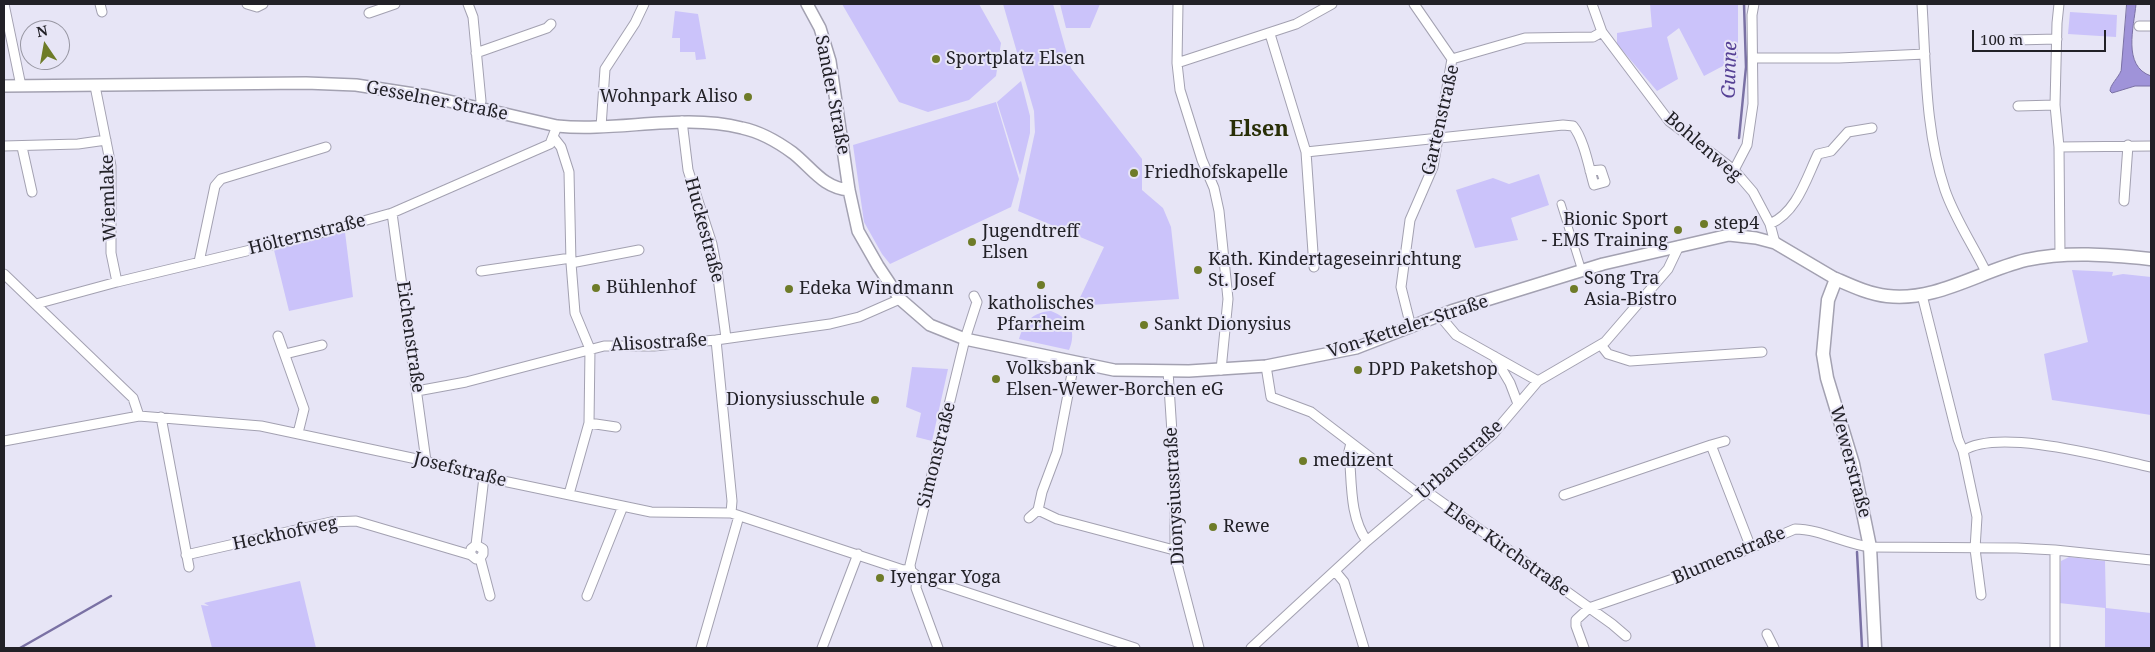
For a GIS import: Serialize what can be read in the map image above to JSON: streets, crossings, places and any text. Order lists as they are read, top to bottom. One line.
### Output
{"streets":{"main road":["Wewerstraße"],"street":["Sander Straße","Gesselner Straße","Gartenstraße","Bohlenweg","Wiemlake","Huckestraße","Hölternstraße","Von-Ketteler-Straße","Eichenstraße","Alisostraße","Simonstraße","Urbanstraße","Josefstraße","Dionysiusstraße","Heckhofweg","Elser Kirchstraße","Blumenstraße"]},"crossings":[["Sander Straße","Gesselner Straße"],["Sander Straße","Von-Ketteler-Straße"],["Gesselner Straße","Wiemlake"],["Gesselner Straße","Huckestraße"],["Gesselner Straße","Hölternstraße"],["Gesselner Straße","Von-Ketteler-Straße"],["Gartenstraße","Bohlenweg"],["Gartenstraße","Von-Ketteler-Straße"],["Bohlenweg","Von-Ketteler-Straße"],["Wiemlake","Hölternstraße"],["Huckestraße","Alisostraße"],["Hölternstraße","Eichenstraße"],["Von-Ketteler-Straße","Alisostraße"],["Von-Ketteler-Straße","Simonstraße"],["Von-Ketteler-Straße","Urbanstraße"],["Von-Ketteler-Straße","Wewerstraße"],["Von-Ketteler-Straße","Dionysiusstraße"],["Von-Ketteler-Straße","Elser Kirchstraße"],["Eichenstraße","Alisostraße"],["Eichenstraße","Josefstraße"],["Simonstraße","Josefstraße"],["Urbanstraße","Elser Kirchstraße"],["Wewerstraße","Blumenstraße"],["Elser Kirchstraße","Blumenstraße"]],"districts":["Elsen"],"water":["Gunne"],"places":["Sportplatz Elsen","Wohnpark Aliso","Friedhofskapelle","step4","Bionic Sport - EMS Training","Jugendtreff Elsen","Kath. Kindertageseinrichtung St. Josef","katholisches Pfarrheim","Bühlenhof","Edeka Windmann","Song Tra Asia-Bistro","Sankt Dionysius","DPD Paketshop","Volksbank Elsen-Wewer-Borchen eG","Dionysiusschule","medizent","Rewe","Iyengar Yoga"],"scale_bar":"100 m","north":"top"}
